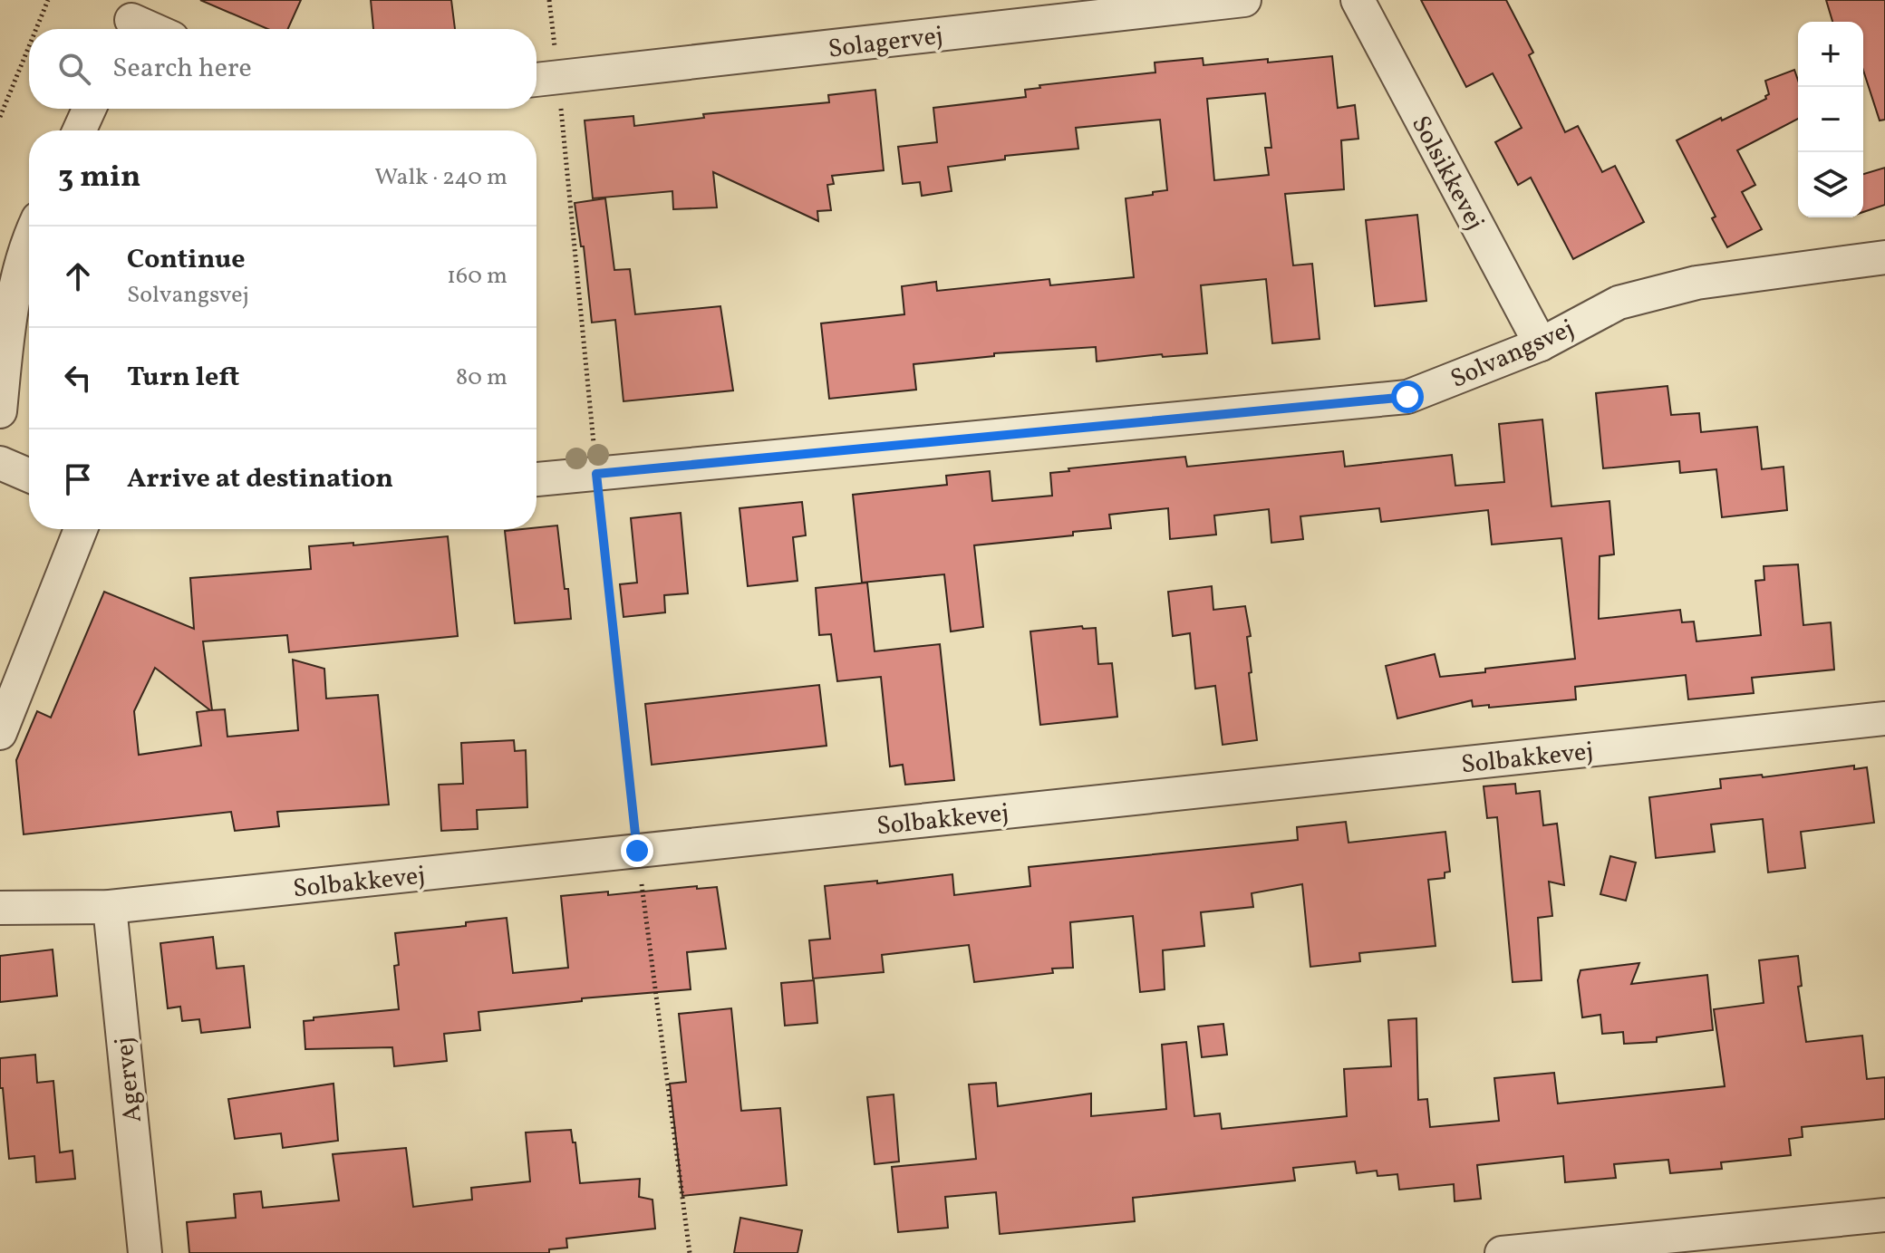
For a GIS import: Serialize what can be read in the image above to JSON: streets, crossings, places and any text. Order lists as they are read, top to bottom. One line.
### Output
{"streets":{"street":["Solagervej","Solsikkevej","Solvangsvej","Solbakkevej","Agervej"]},"crossings":[["Solsikkevej","Solvangsvej"],["Solbakkevej","Agervej"]],"page":{"map_buttons":["+","−"],"search":"Search here","heading":["3 min","Walk · 240 m"],"list":[["Continue","Solvangsvej","160 m"],["Turn left","80 m"],"Arrive at destination"]}}
